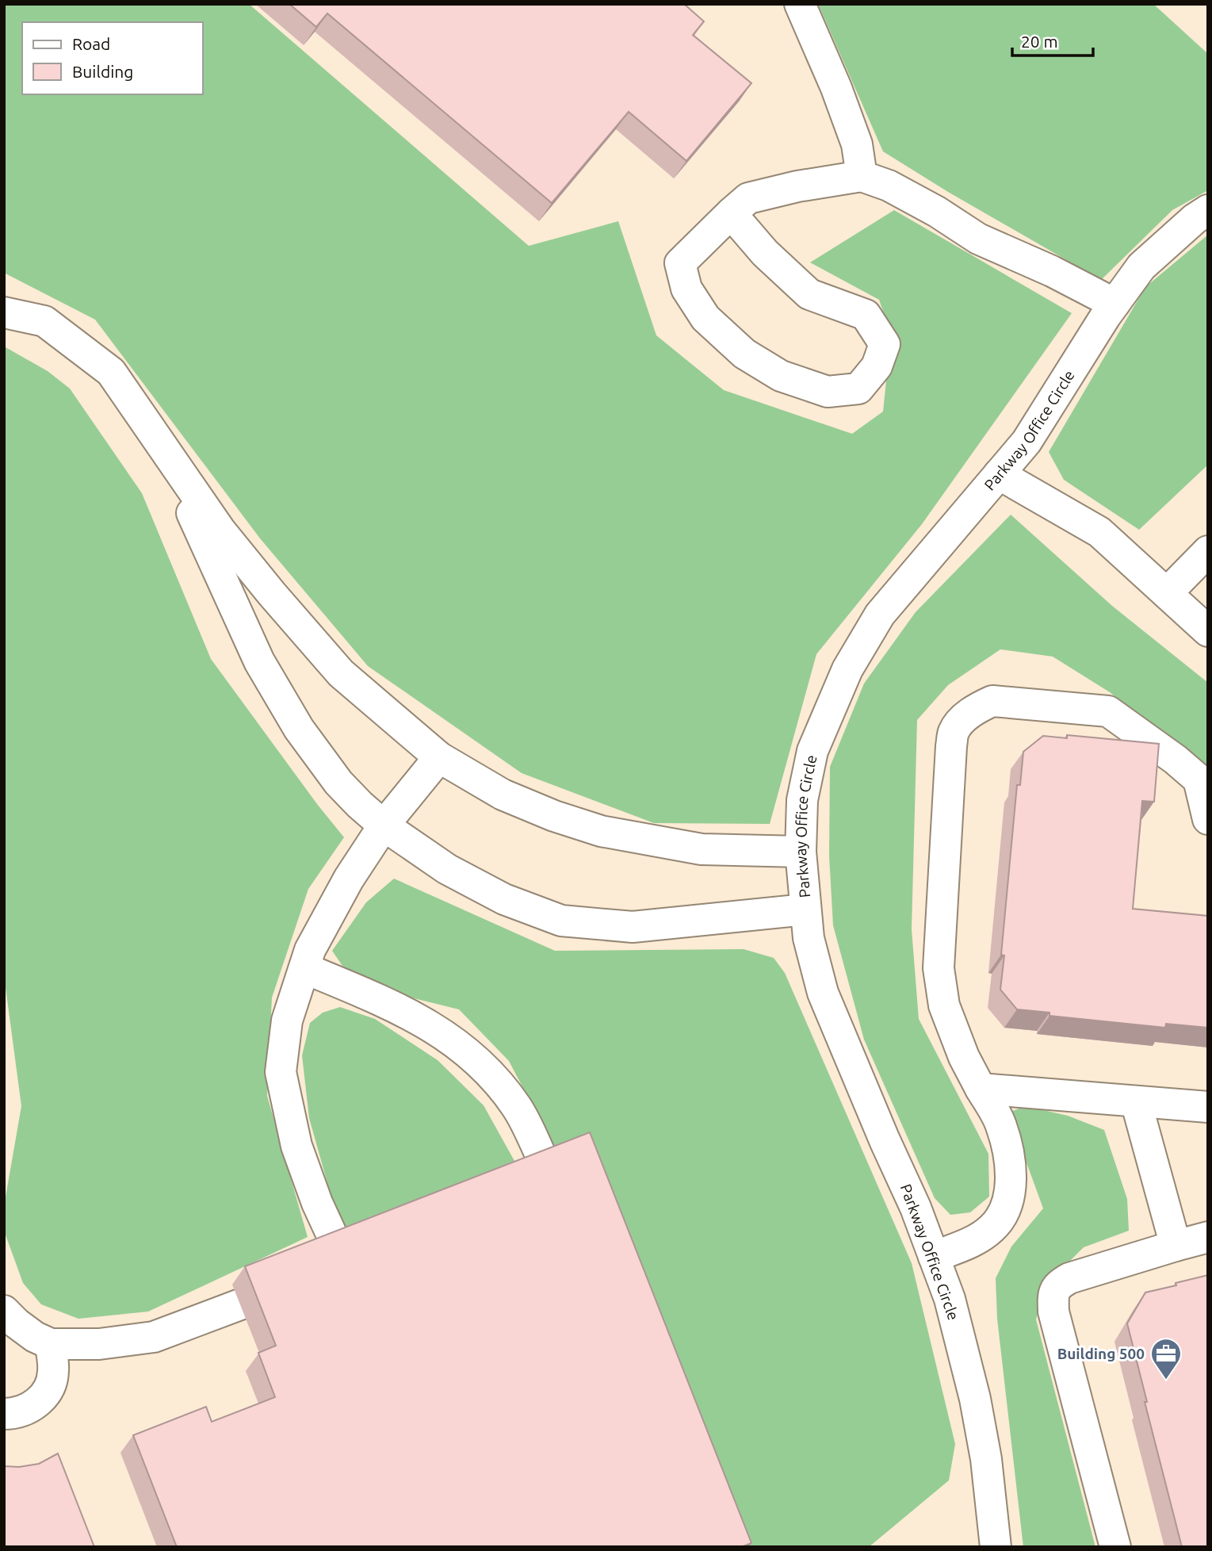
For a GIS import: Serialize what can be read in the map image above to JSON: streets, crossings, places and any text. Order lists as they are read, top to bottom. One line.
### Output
{"streets":{"street":["Parkway Office Circle"]},"places":{"office":["Building 500"]},"legend":["Road","Building"],"scale_bar":"20 m"}
